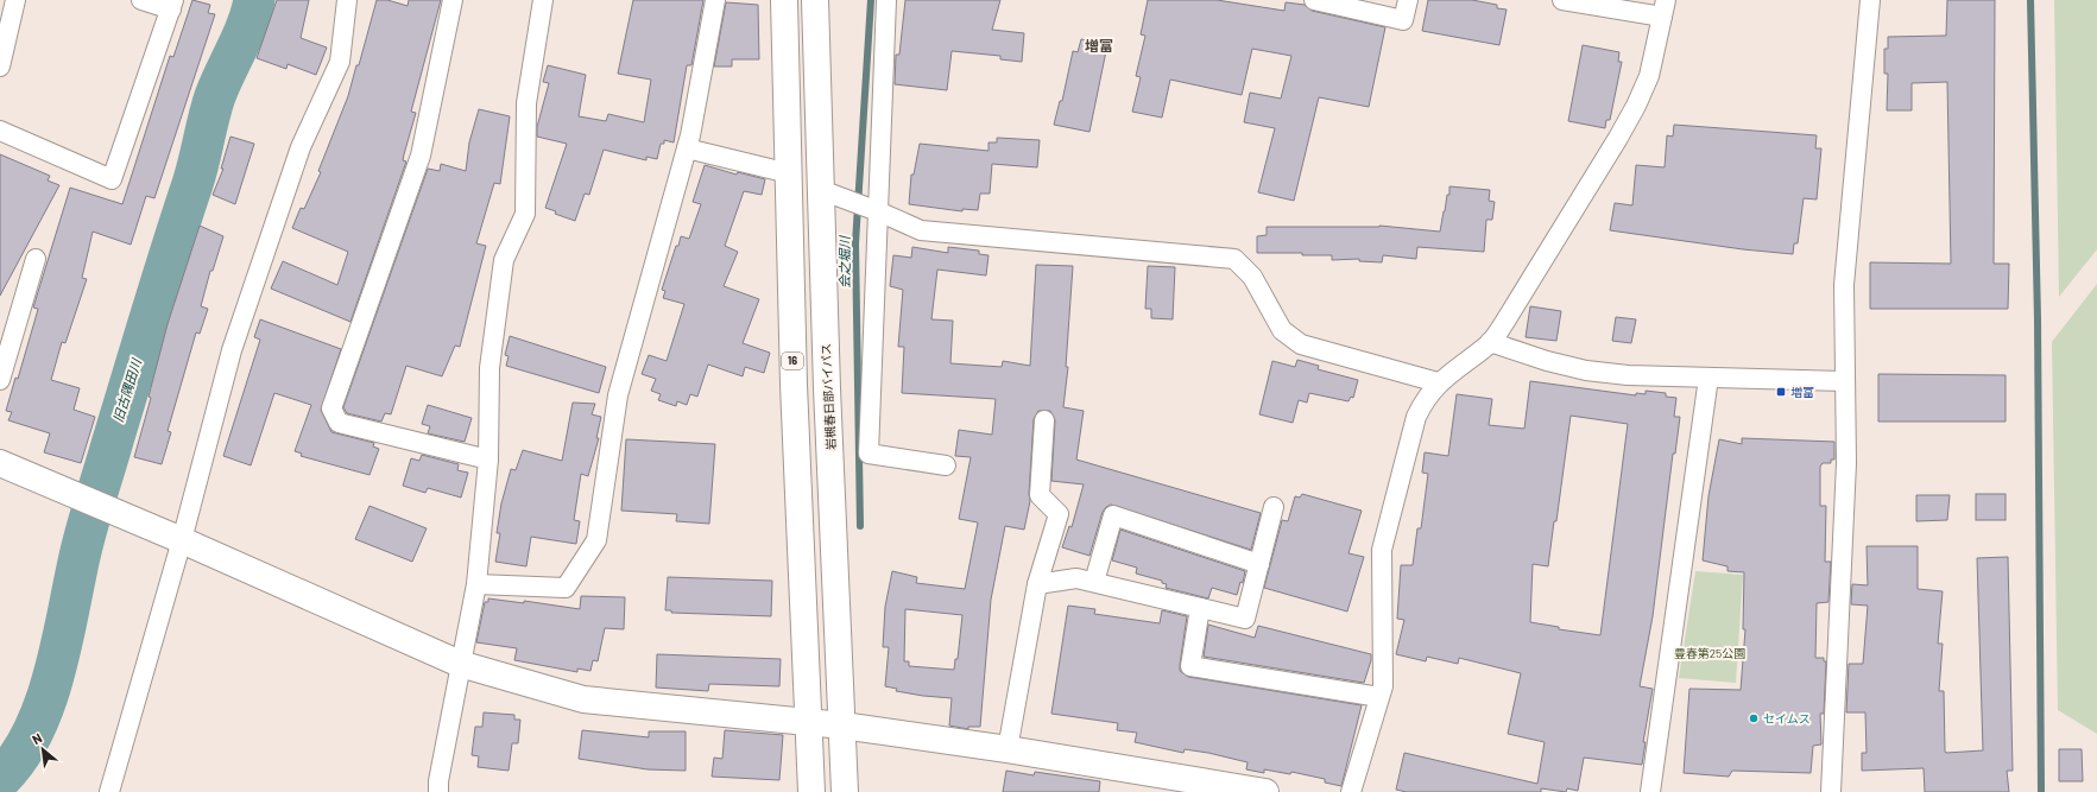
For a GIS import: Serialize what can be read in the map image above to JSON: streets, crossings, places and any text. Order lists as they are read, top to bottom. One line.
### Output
{"streets":{"main road":["16","岩槻春日部バイパス"]},"districts":["増富"],"water":["会之堀川","旧古隅田川"],"parks":["豊春第25公園"],"places":{"transit":["増富"],"other":["セイムス"]},"north":"top left"}
